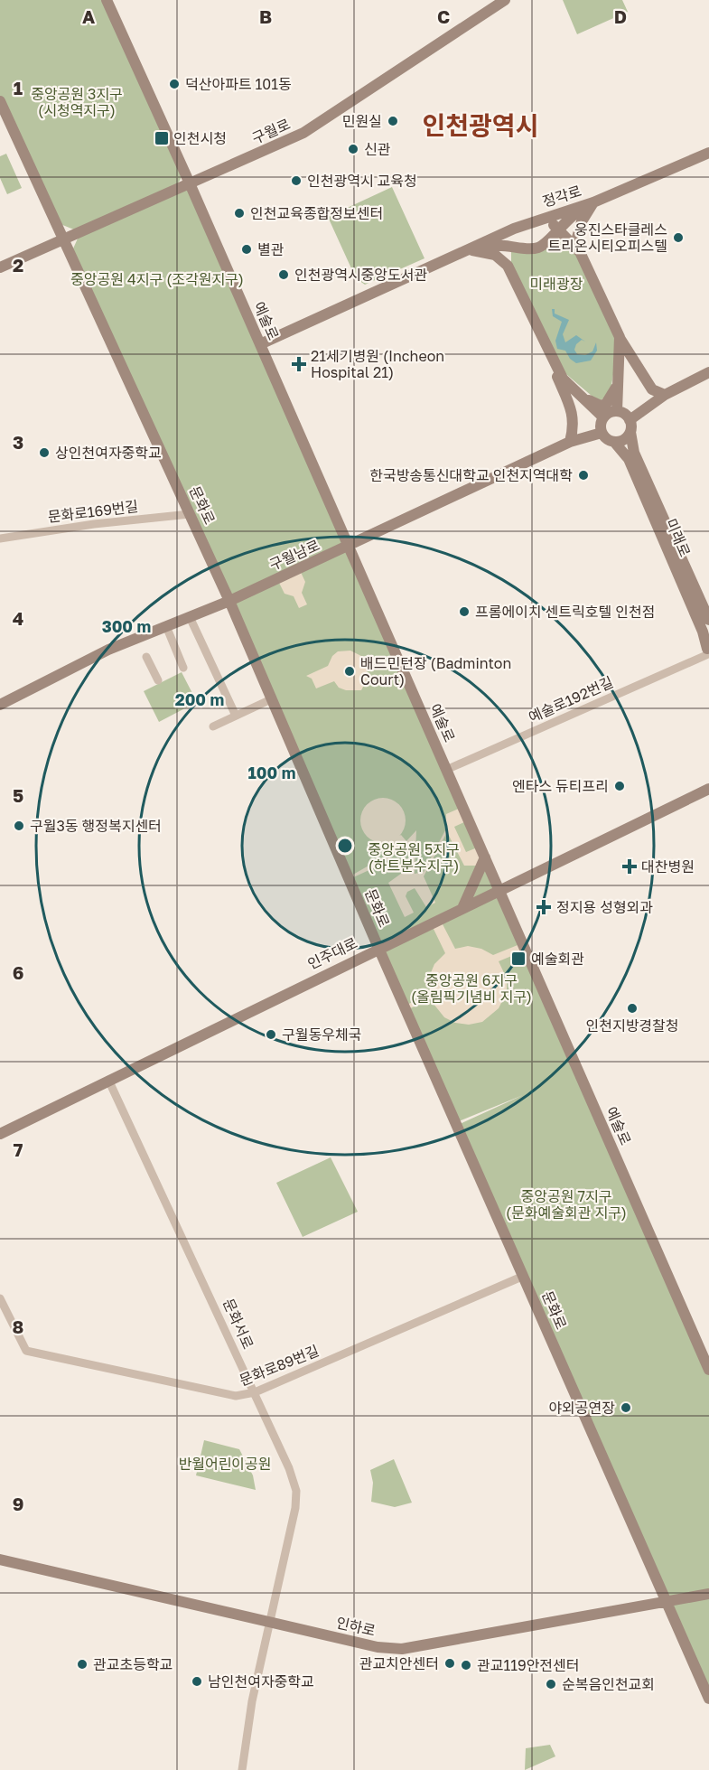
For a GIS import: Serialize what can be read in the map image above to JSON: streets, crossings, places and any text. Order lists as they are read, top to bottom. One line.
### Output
{"streets":{"main road":["구월로","정각로","예술로","문화로","미래로","구월남로","인주대로","인하로"],"street":["문화로169번길","예술로192번길","문화서로","문화로89번길"]},"crossings":[["구월로","예술로"],["구월로","문화로"],["정각로","예술로"],["예술로","구월남로"],["예술로","예술로192번길"],["예술로","인주대로"],["문화로","문화로169번길"],["문화로","구월남로"],["문화로","인주대로"],["문화로","문화로89번길"],["문화로","인하로"],["미래로","구월남로"],["미래로","예술로192번길"],["인주대로","문화서로"],["문화서로","문화로89번길"],["문화서로","인하로"]],"districts":["인천광역시"],"parks":["중앙공원 3지구 (시청역지구)","중앙공원 4지구 (조각원지구)","미래광장","중앙공원 5지구 (하트분수지구)","중앙공원 6지구 (올림픽기념비 지구)","중앙공원 7지구 (문화예술회관 지구)","반월어린이공원"],"places":{"other":["덕산아파트 101동","민원실","신관","인천광역시 교육청","인천교육종합정보센터","웅진스타클레스 트리온시티오피스텔","별관","인천광역시중앙도서관","상인천여자중학교","한국방송통신대학교 인천지역대학","프롬에이치 센트릭호텔 인천점","배드민턴장 (Badminton Court)","엔타스 듀티프리","구월3동 행정복지센터","인천지방경찰청","구월동우체국","야외공연장","관교치안센터","관교초등학교","관교119안전센터","남인천여자중학교","순복음인천교회"],"transit":["인천시청","예술회관"],"health":["21세기병원 (Incheon Hospital 21)","대찬병원","정지용 성형외과"]},"grid":{"columns":["A","B","C","D"],"rows":["1","2","3","4","5","6","7","8","9"]},"rings":["300 m","200 m","100 m"]}
